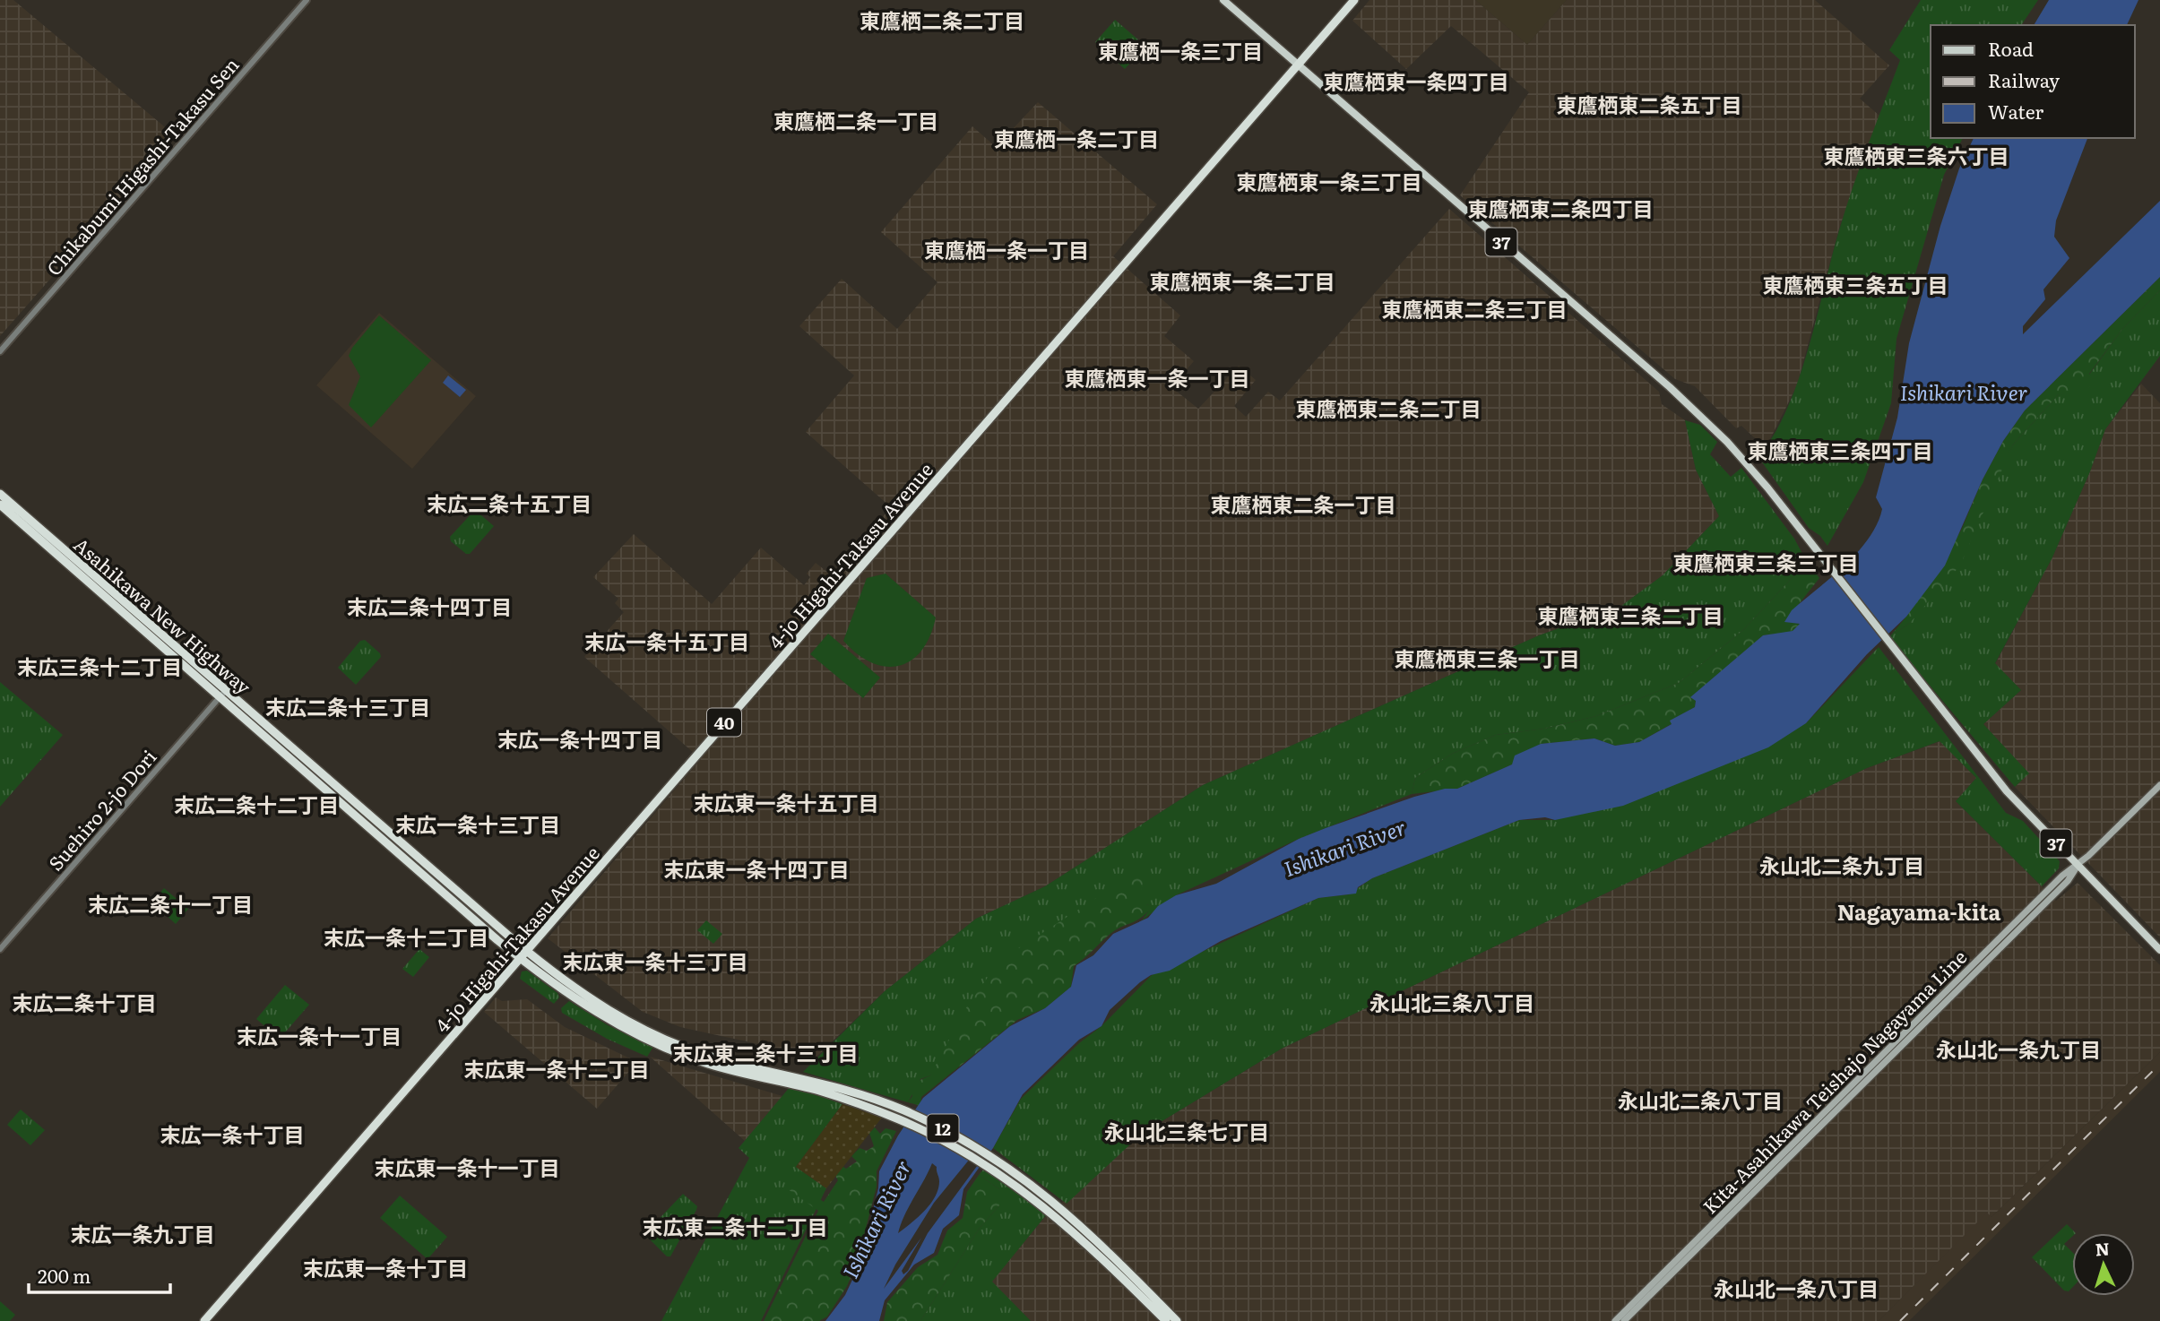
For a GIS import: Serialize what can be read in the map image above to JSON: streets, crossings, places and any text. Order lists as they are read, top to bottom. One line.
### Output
{"streets":{"highway":["4-jo Higahi-Takasu Avenue","Asahikawa New Highway","40","12"],"main road":["37","Kita-Asahikawa Teishajo Nagayama Line"],"street":["Chikabumi Higashi-Takasu Sen","Suehiro 2-jo Dori"]},"crossings":[["37","4-jo Higahi-Takasu Avenue"],["37","40"],["37","Kita-Asahikawa Teishajo Nagayama Line"],["4-jo Higahi-Takasu Avenue","Asahikawa New Highway"],["4-jo Higahi-Takasu Avenue","40"],["Asahikawa New Highway","Suehiro 2-jo Dori"]],"districts":["東鷹栖二条二丁目","東鷹栖一条三丁目","東鷹栖東一条四丁目","東鷹栖東二条五丁目","東鷹栖二条一丁目","東鷹栖一条二丁目","東鷹栖東三条六丁目","東鷹栖東一条三丁目","東鷹栖東二条四丁目","東鷹栖一条一丁目","東鷹栖東一条二丁目","東鷹栖東三条五丁目","東鷹栖東二条三丁目","東鷹栖東一条一丁目","東鷹栖東二条二丁目","東鷹栖東三条四丁目","末広二条十五丁目","東鷹栖東二条一丁目","東鷹栖東三条三丁目","末広二条十四丁目","東鷹栖東三条二丁目","末広一条十五丁目","東鷹栖東三条一丁目","末広三条十二丁目","末広二条十三丁目","末広一条十四丁目","末広東一条十五丁目","末広二条十二丁目","末広一条十三丁目","永山北二条九丁目","末広東一条十四丁目","末広二条十一丁目","Nagayama-kita","末広一条十二丁目","末広東一条十三丁目","末広二条十丁目","永山北三条八丁目","末広一条十一丁目","永山北一条九丁目","末広東二条十三丁目","末広東一条十二丁目","永山北二条八丁目","永山北三条七丁目","末広一条十丁目","末広東一条十一丁目","末広東二条十二丁目","末広一条九丁目","末広東一条十丁目","永山北一条八丁目"],"water":["Ishikari River"],"legend":["Road","Railway","Water"],"scale_bar":"200 m","north":"top"}
